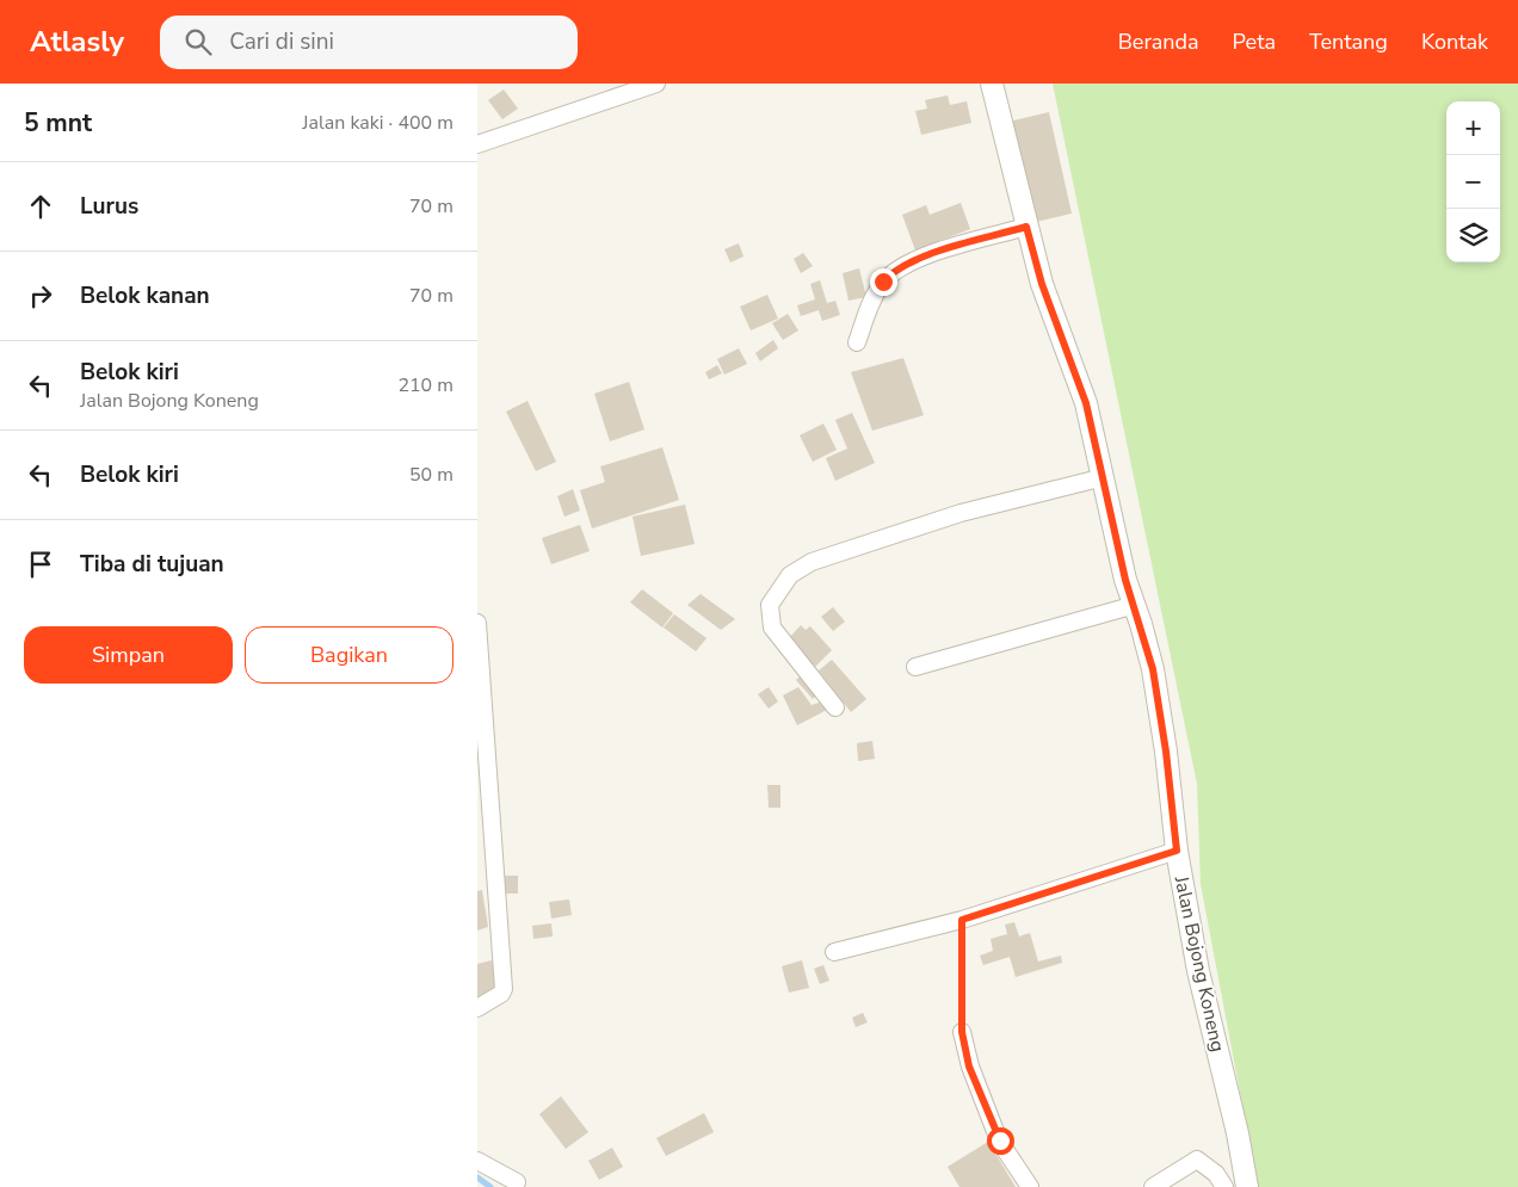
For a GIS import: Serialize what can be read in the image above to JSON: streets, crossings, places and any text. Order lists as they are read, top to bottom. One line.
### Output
{"streets":{"street":["Jalan Bojong Koneng"]},"page":{"header":"Atlasly","search":"Cari di sini","nav":["Beranda","Peta","Tentang","Kontak"],"heading":["5 mnt","Jalan kaki · 400 m"],"map_buttons":["+","−"],"list":[["Lurus","70 m"],["Belok kanan","70 m"],["Belok kiri","Jalan Bojong Koneng","210 m"],["Belok kiri","50 m"],"Tiba di tujuan"],"buttons":["Simpan","Bagikan"]}}
